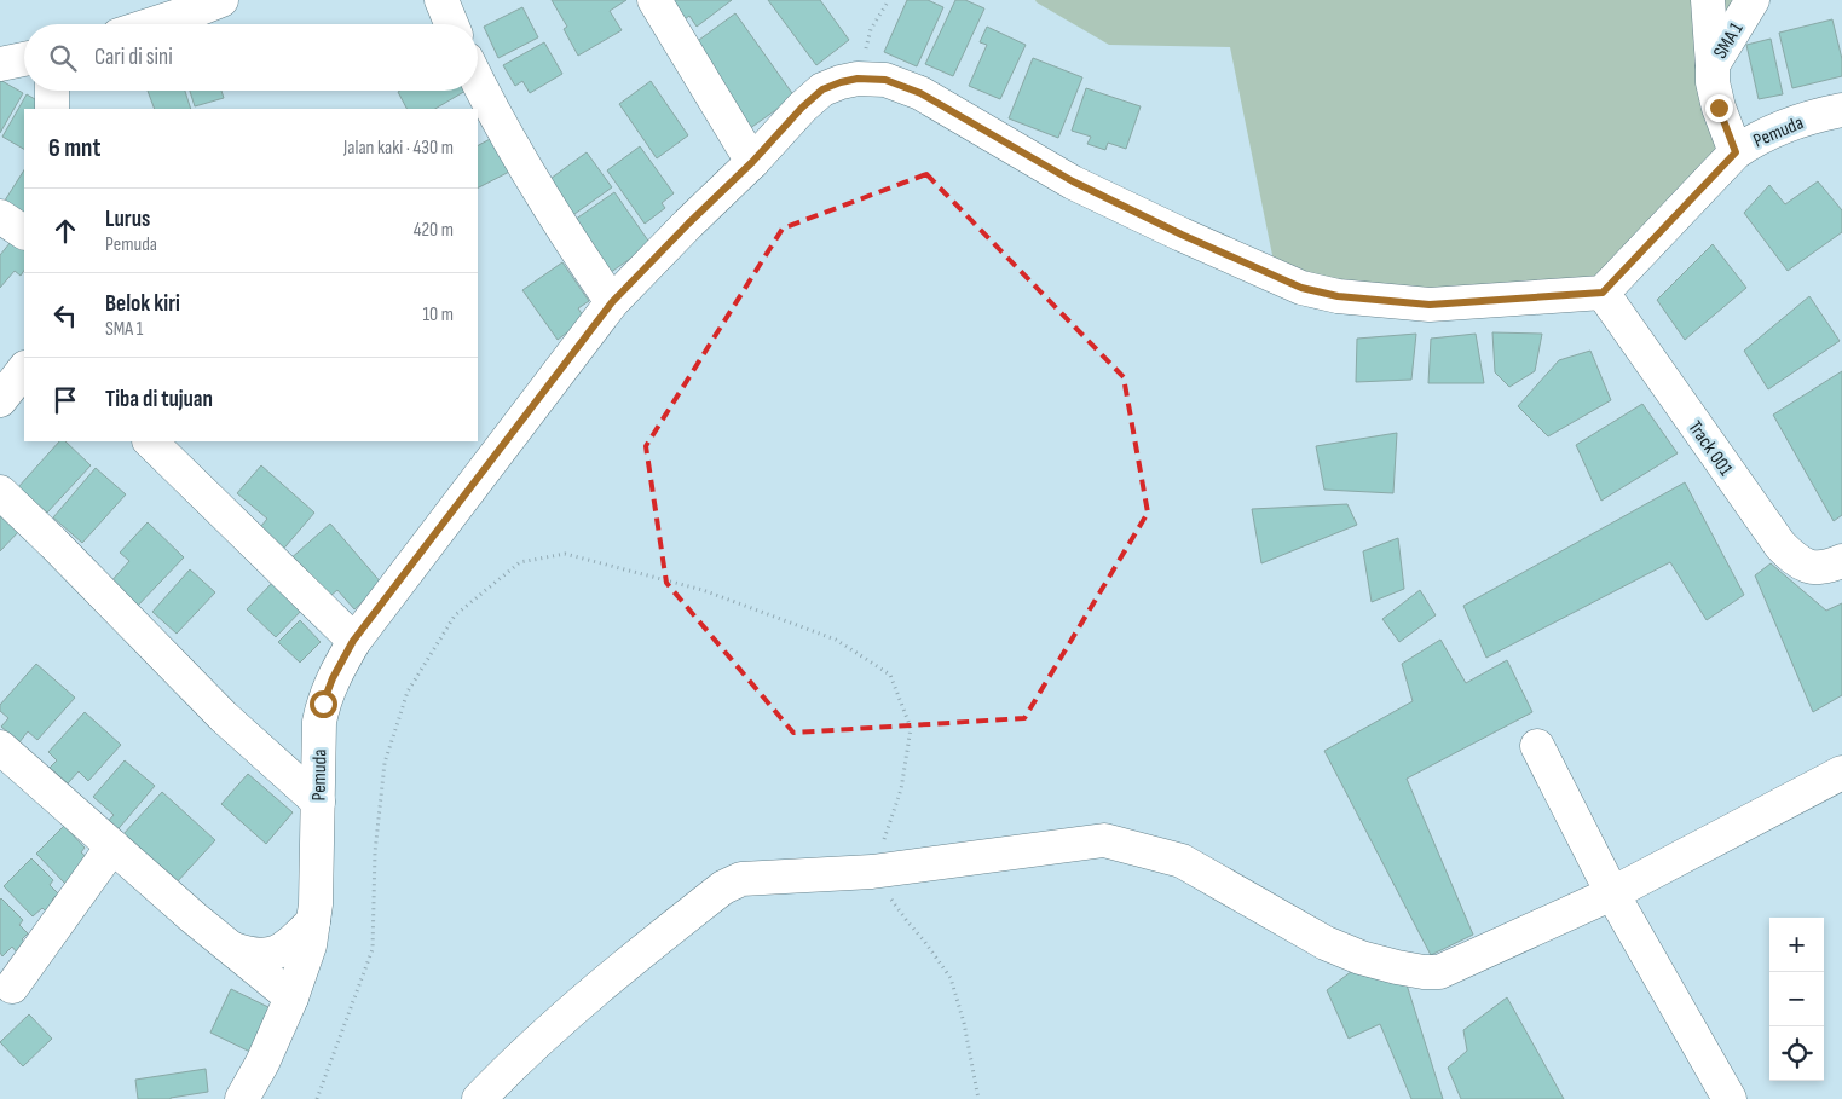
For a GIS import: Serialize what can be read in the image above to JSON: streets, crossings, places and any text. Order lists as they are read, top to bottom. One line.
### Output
{"streets":{"street":["SMA 1","Pemuda","Track 001"]},"crossings":[["SMA 1","Pemuda"],["Pemuda","Track 001"]],"page":{"search":"Cari di sini","heading":["6 mnt","Jalan kaki · 430 m"],"list":[["Lurus","Pemuda","420 m"],["Belok kiri","SMA 1","10 m"],"Tiba di tujuan"],"map_buttons":["+","−"]}}
